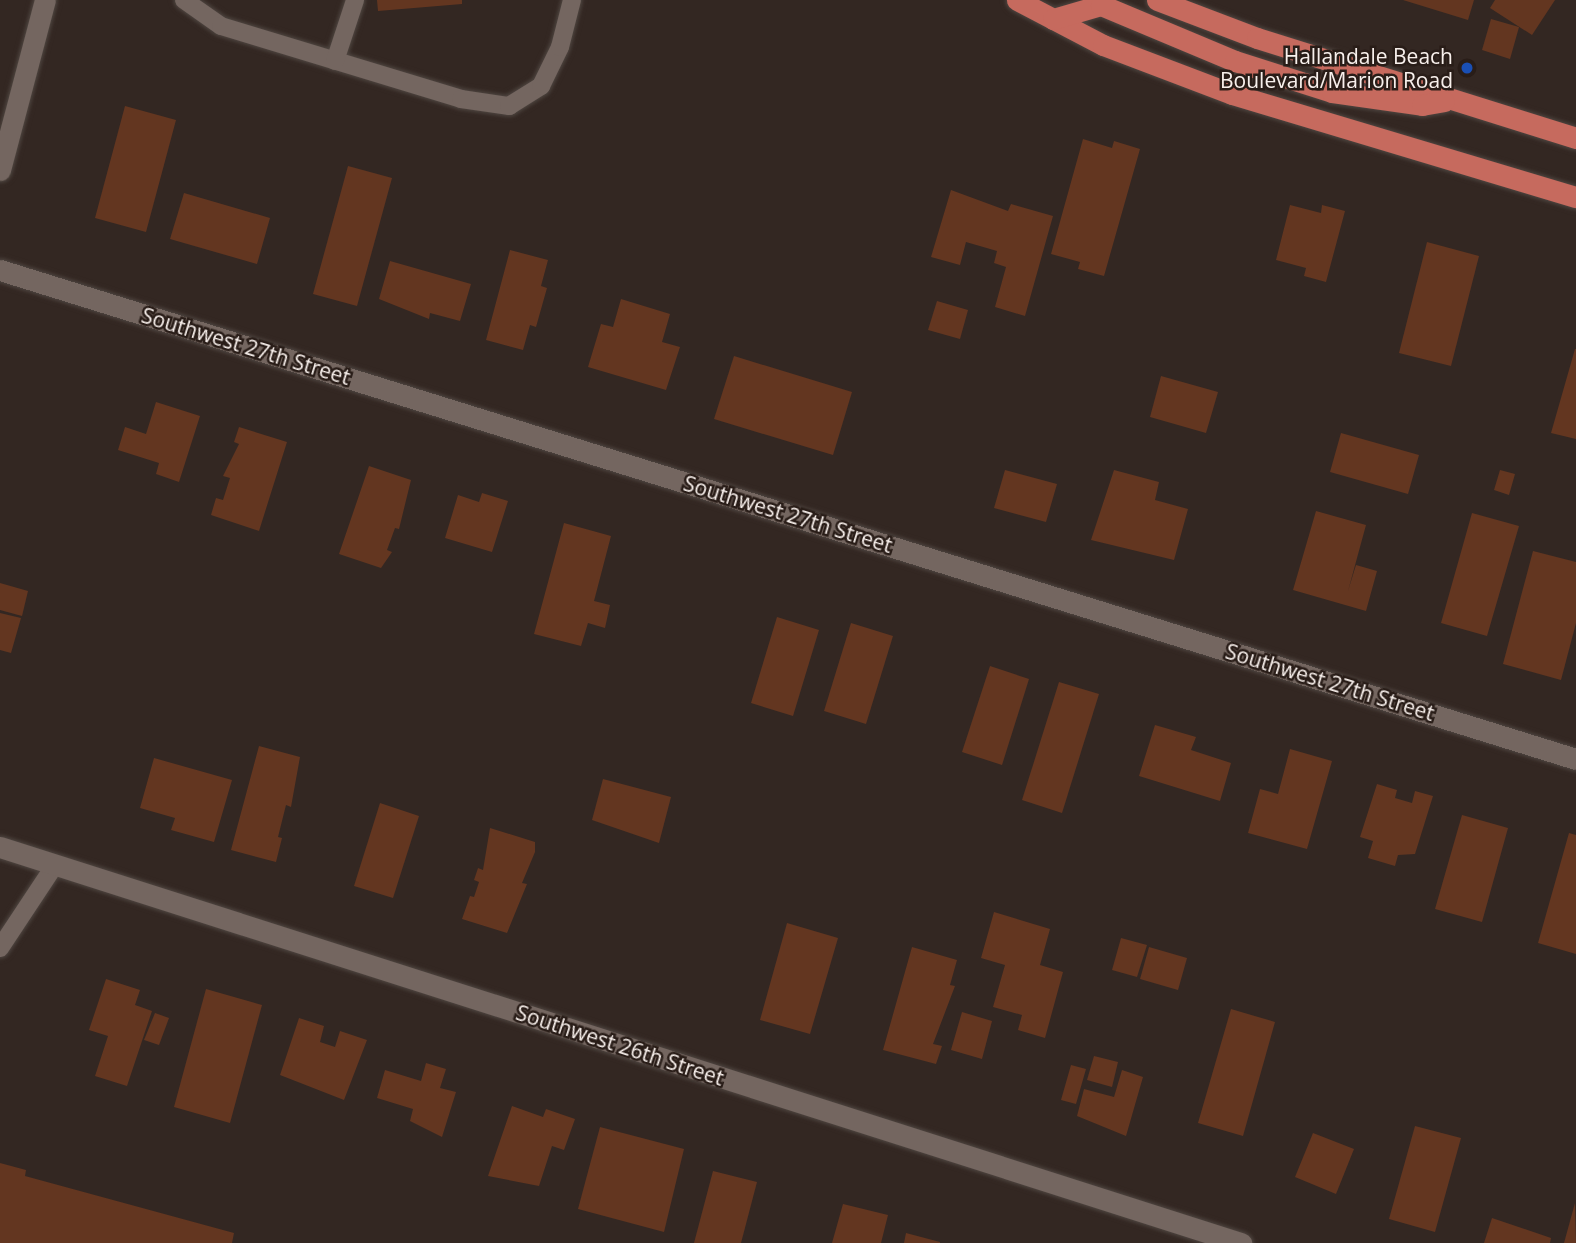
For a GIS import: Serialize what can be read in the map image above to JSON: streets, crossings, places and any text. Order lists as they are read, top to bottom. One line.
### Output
{"streets":{"street":["Southwest 27th Street","Southwest 26th Street"]},"places":["Hallandale Beach Boulevard/Marion Road"]}
